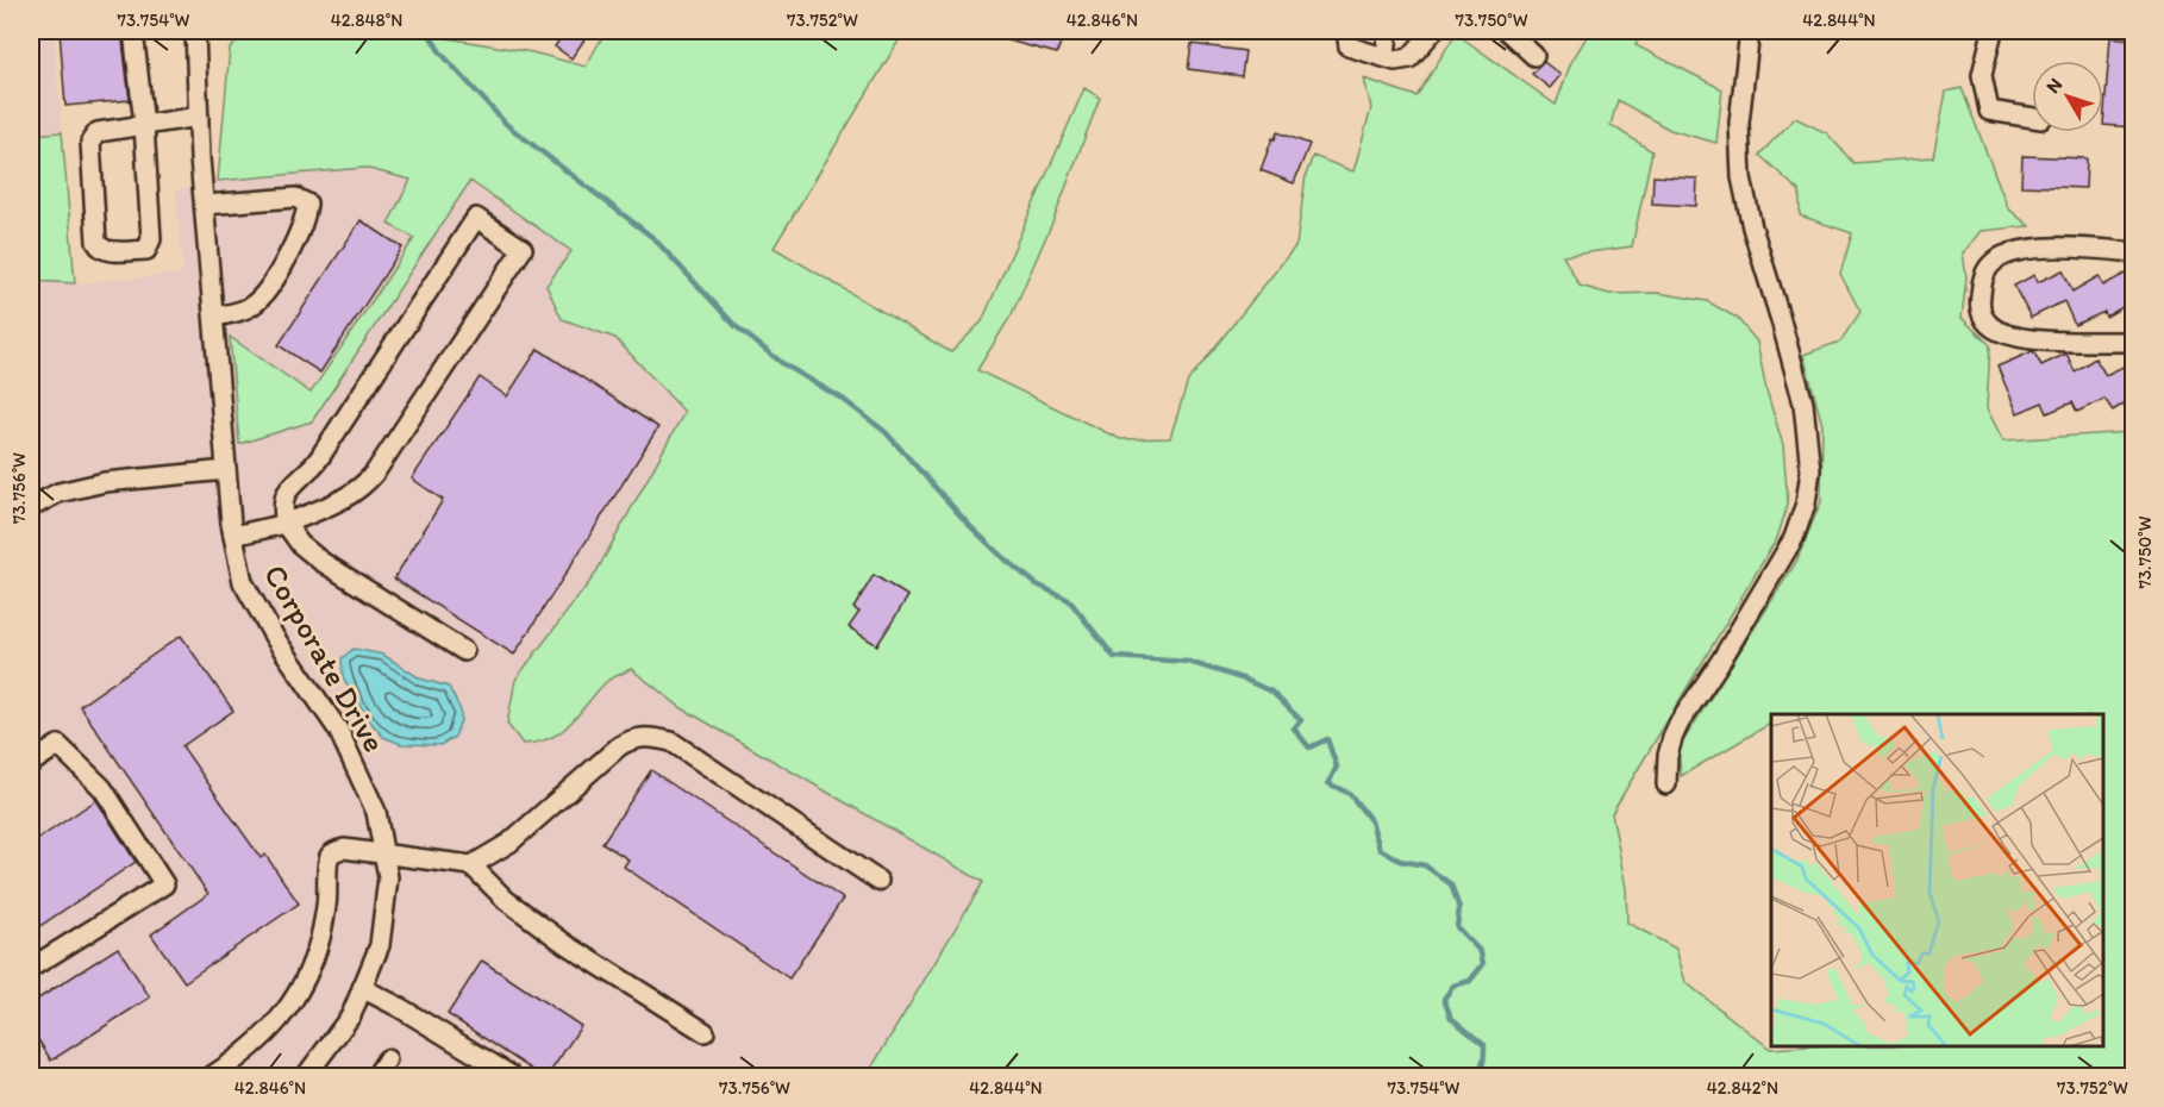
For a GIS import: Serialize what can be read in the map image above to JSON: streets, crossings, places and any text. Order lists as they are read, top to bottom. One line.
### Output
{"streets":{"street":["Corporate Drive"]},"north":"top left","coordinates":["73.754°W","42.848°N","73.752°W","42.846°N","73.750°W","42.844°N","73.756°W","42.842°N"]}
